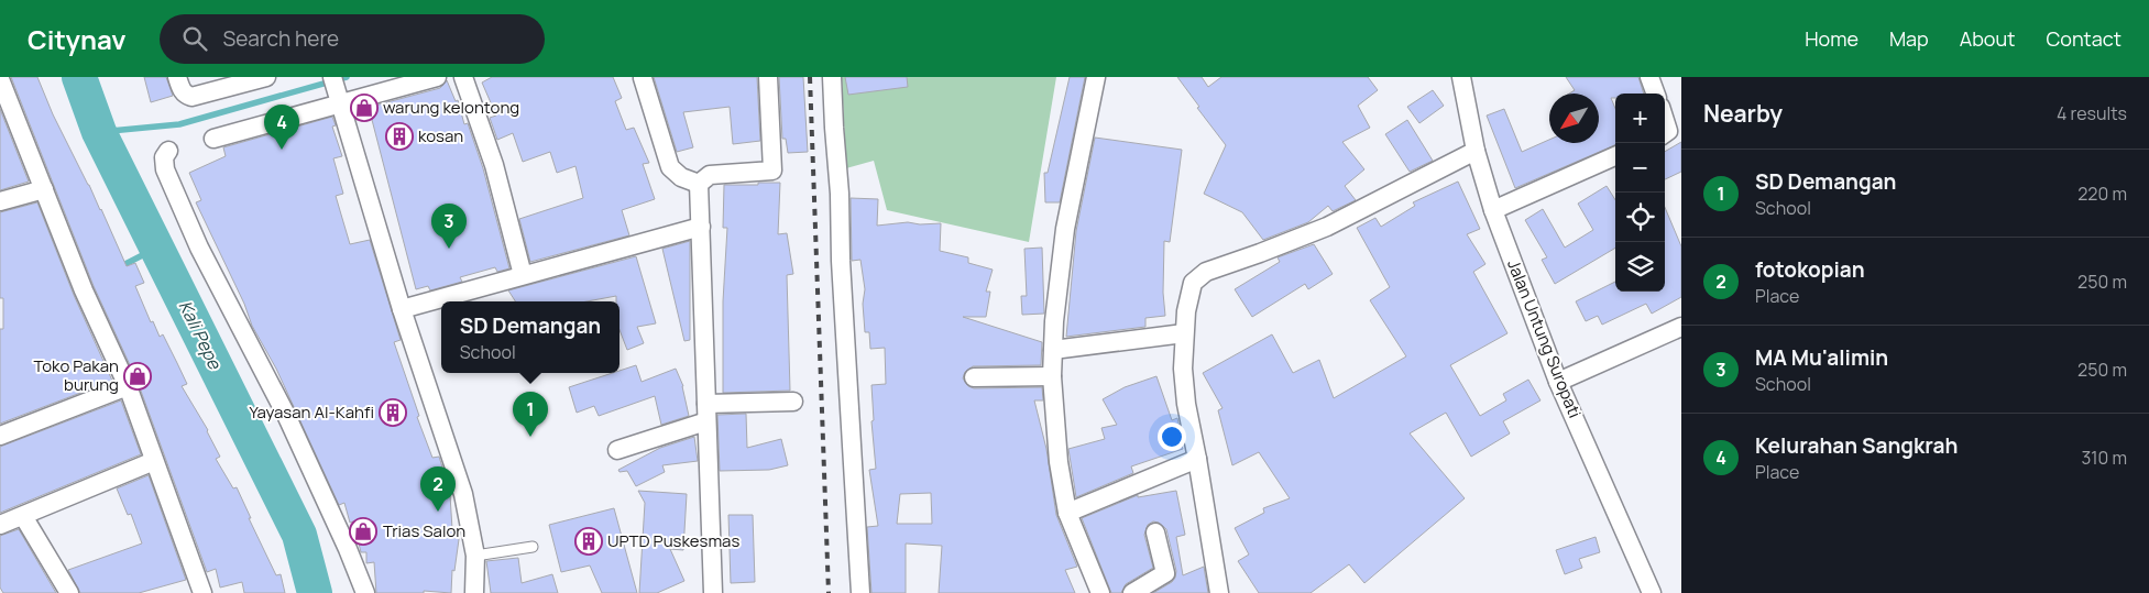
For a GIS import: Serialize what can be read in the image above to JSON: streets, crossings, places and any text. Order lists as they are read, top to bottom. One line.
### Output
{"streets":{"street":["Jalan Untung Suropati"]},"water":["Kali Pepe"],"places":{"shop":["warung kelontong","Toko Pakan burung","Trias Salon"],"building":["kosan","Yayasan Al-Kahfi","UPTD Puskesmas"]},"north":"bottom left","page":{"header":"Citynav","search":"Search here","nav":["Home","Map","About","Contact"],"heading":["Nearby","4 results"],"map_buttons":["+","−"],"pins":["4","3","1","2"],"list":[{"mark":"1","name":"SD Demangan","note":"School","value":"220 m"},{"mark":"2","name":"fotokopian","note":"Place","value":"250 m"},{"mark":"3","name":"MA Mu'alimin","note":"School","value":"250 m"},{"mark":"4","name":"Kelurahan Sangkrah","note":"Place","value":"310 m"}],"popup":["SD Demangan","School"]}}
